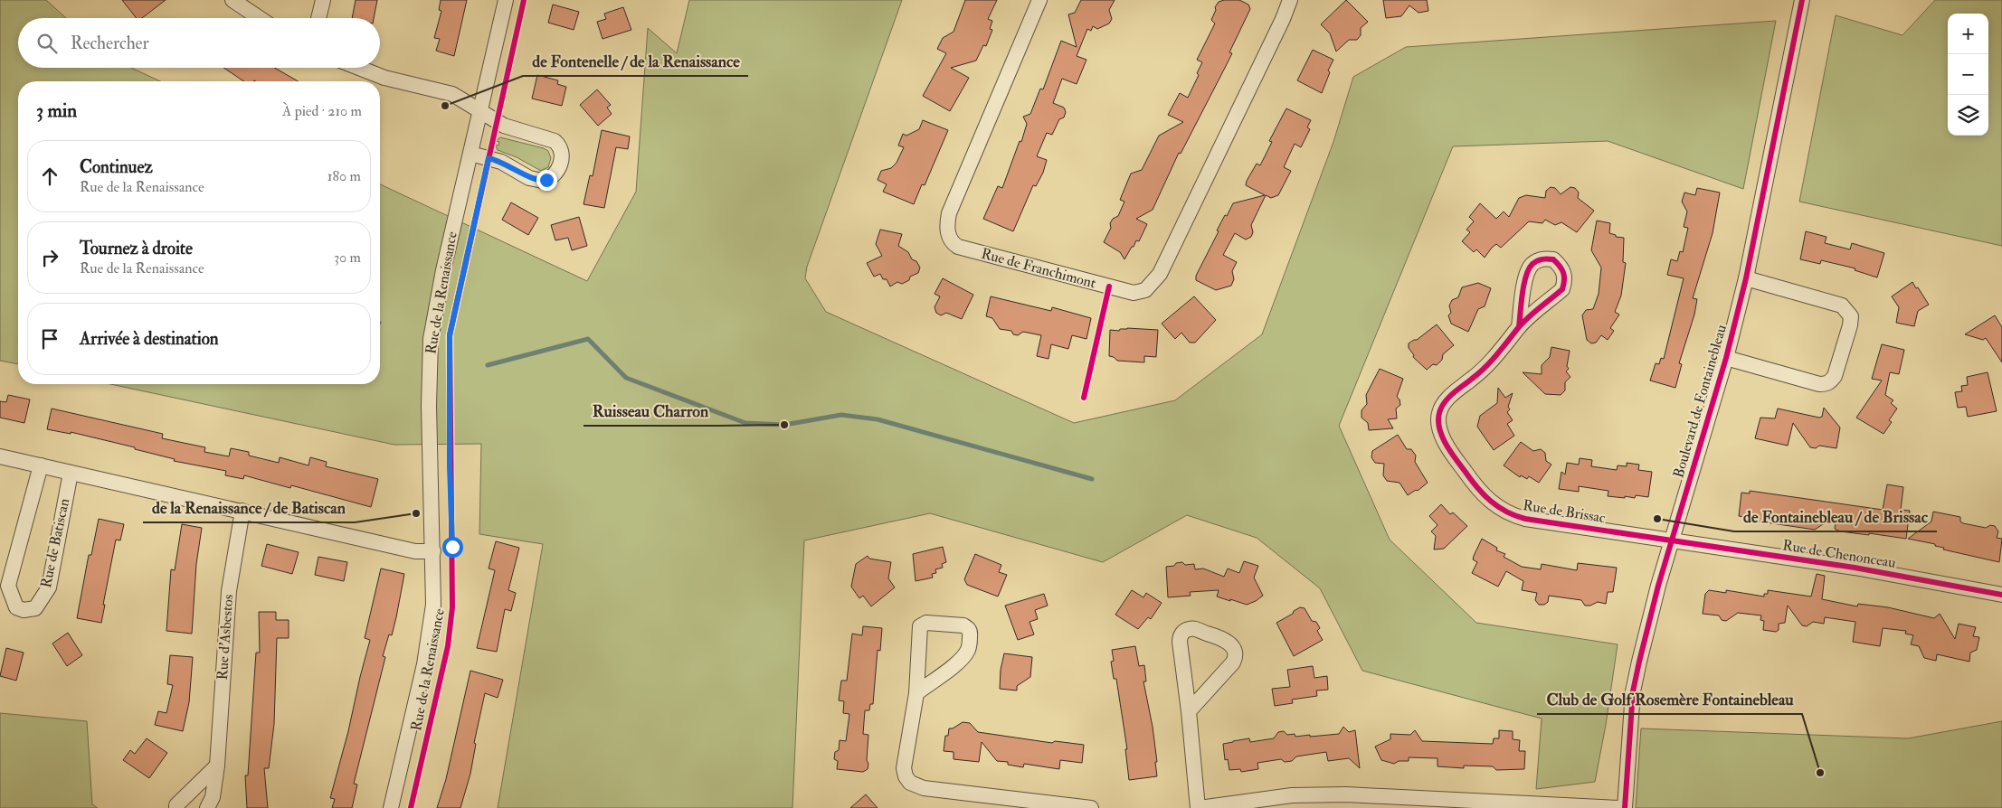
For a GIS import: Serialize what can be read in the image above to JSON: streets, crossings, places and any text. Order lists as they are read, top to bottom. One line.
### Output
{"streets":{"street":["Rue de Franchimont","Rue de la Renaissance","Boulevard de Fontainebleau","Rue de Brissac","Rue de Batiscan","Rue de Chenonceau","Rue d'Asbestos"]},"crossings":[["Boulevard de Fontainebleau","Rue de Brissac"],["Boulevard de Fontainebleau","Rue de Chenonceau"],["Rue de Brissac","Rue de Chenonceau"]],"places":["de Fontenelle / de la Renaissance","Ruisseau Charron","de la Renaissance / de Batiscan","de Fontainebleau / de Brissac","Club de Golf Rosemère Fontainebleau"],"page":{"map_buttons":["+","−"],"search":"Rechercher","heading":["3 min","À pied · 210 m"],"list":[["Continuez","Rue de la Renaissance","180 m"],["Tournez à droite","Rue de la Renaissance","30 m"],"Arrivée à destination"]}}
